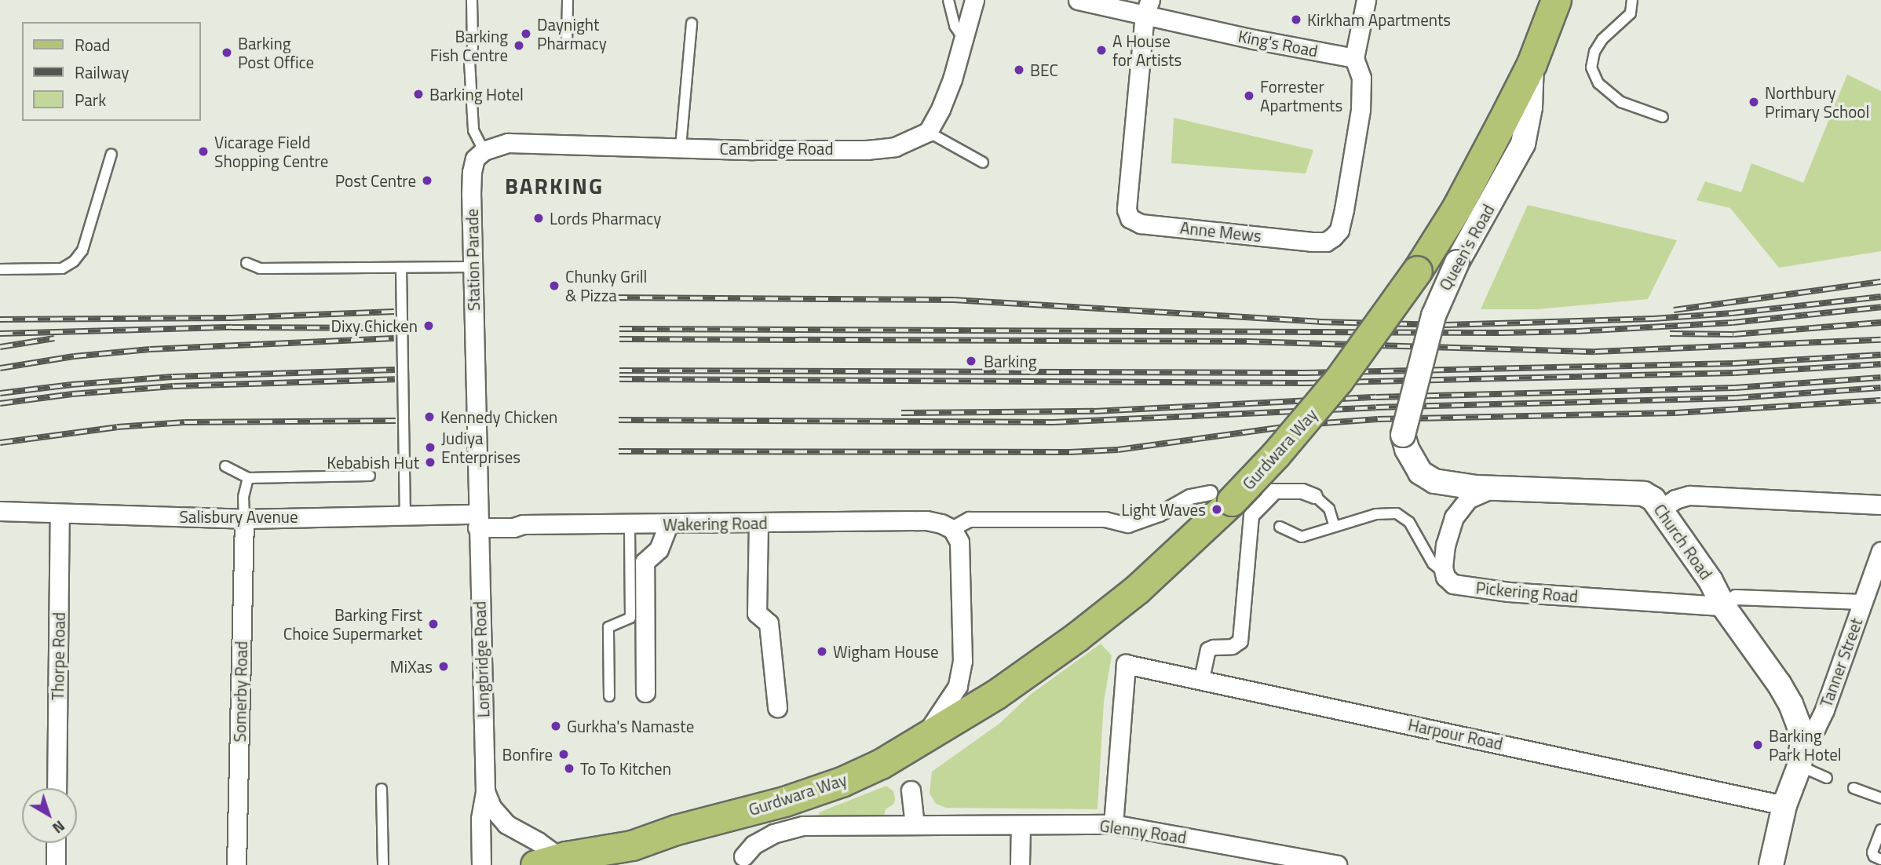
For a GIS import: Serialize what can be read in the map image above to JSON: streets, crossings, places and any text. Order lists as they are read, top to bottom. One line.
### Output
{"streets":{"main road":["Gurdwara Way"],"street":["King's Road","Cambridge Road","Anne Mews","Queen's Road","Station Parade","Salisbury Avenue","Wakering Road","Church Road","Pickering Road","Thorpe Road","Longbridge Road","Tanner Street","Somerby Road","Harpour Road","Glenny Road"]},"crossings":[["King's Road","Anne Mews"],["Cambridge Road","Station Parade"],["Queen's Road","Gurdwara Way"],["Queen's Road","Church Road"],["Station Parade","Salisbury Avenue"],["Station Parade","Wakering Road"],["Station Parade","Longbridge Road"],["Gurdwara Way","Wakering Road"],["Gurdwara Way","Longbridge Road"],["Salisbury Avenue","Wakering Road"],["Salisbury Avenue","Thorpe Road"],["Salisbury Avenue","Longbridge Road"],["Salisbury Avenue","Somerby Road"],["Wakering Road","Longbridge Road"],["Church Road","Pickering Road"],["Church Road","Tanner Street"],["Harpour Road","Glenny Road"]],"districts":["BARKING"],"places":["Kirkham Apartments","Daynight Pharmacy","Barking Fish Centre","A House for Artists","Barking Post Office","BEC","Barking Hotel","Forrester Apartments","Northbury Primary School","Vicarage Field Shopping Centre","Post Centre","Lords Pharmacy","Chunky Grill & Pizza","Dixy Chicken","Barking","Kennedy Chicken","Judiya Enterprises","Kebabish Hut","Light Waves","Barking First Choice Supermarket","Wigham House","MiXas","Gurkha's Namaste","Barking Park Hotel","Bonfire","To To Kitchen"],"legend":["Road","Railway","Park"],"north":"bottom right"}
